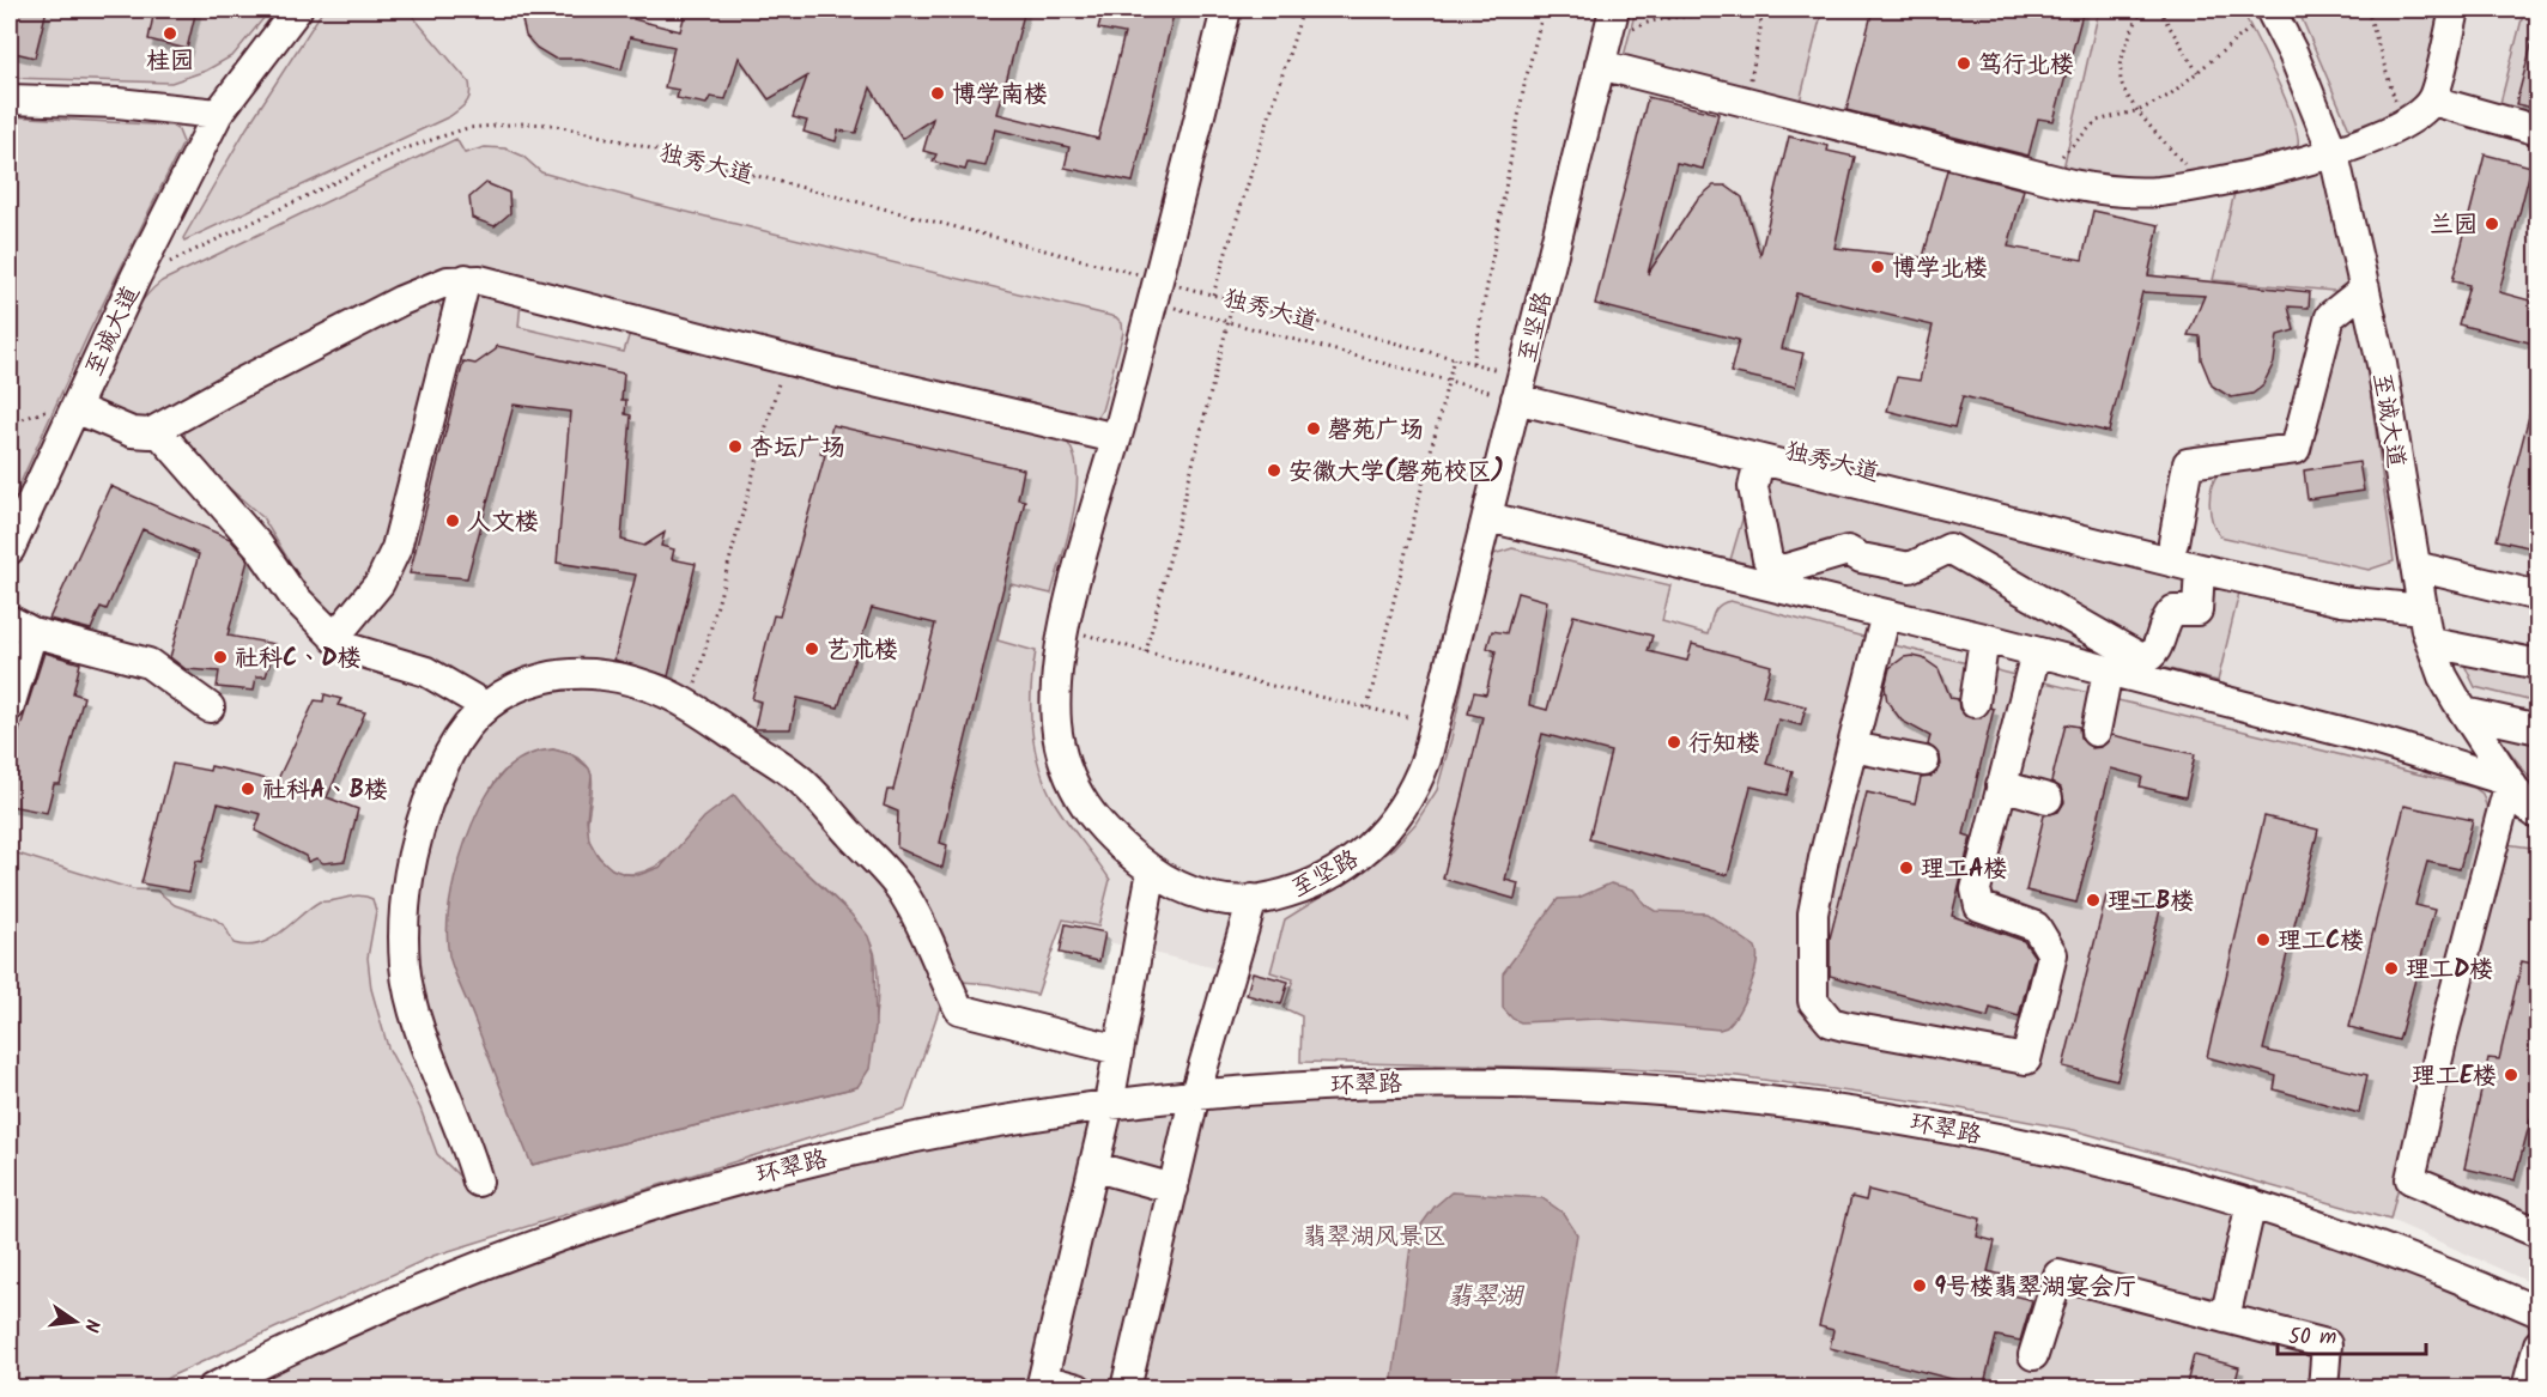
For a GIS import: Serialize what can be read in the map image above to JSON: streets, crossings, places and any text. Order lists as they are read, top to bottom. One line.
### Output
{"streets":{"street":["至坚路","至诚大道","环翠路"],"path":["独秀大道"]},"crossings":[["独秀大道","至坚路"],["独秀大道","至诚大道"]],"water":["翡翠湖"],"parks":["翡翠湖风景区"],"places":["桂园","笃行北楼","博学南楼","兰园","博学北楼","磬苑广场","杏坛广场","安徽大学(磬苑校区)","人文楼","艺术楼","社科C、D楼","行知楼","社科A、B楼","理工A楼","理工B楼","理工C楼","理工D楼","理工E楼","9号楼翡翠湖宴会厅"],"scale_bar":"50 m","north":"right"}
